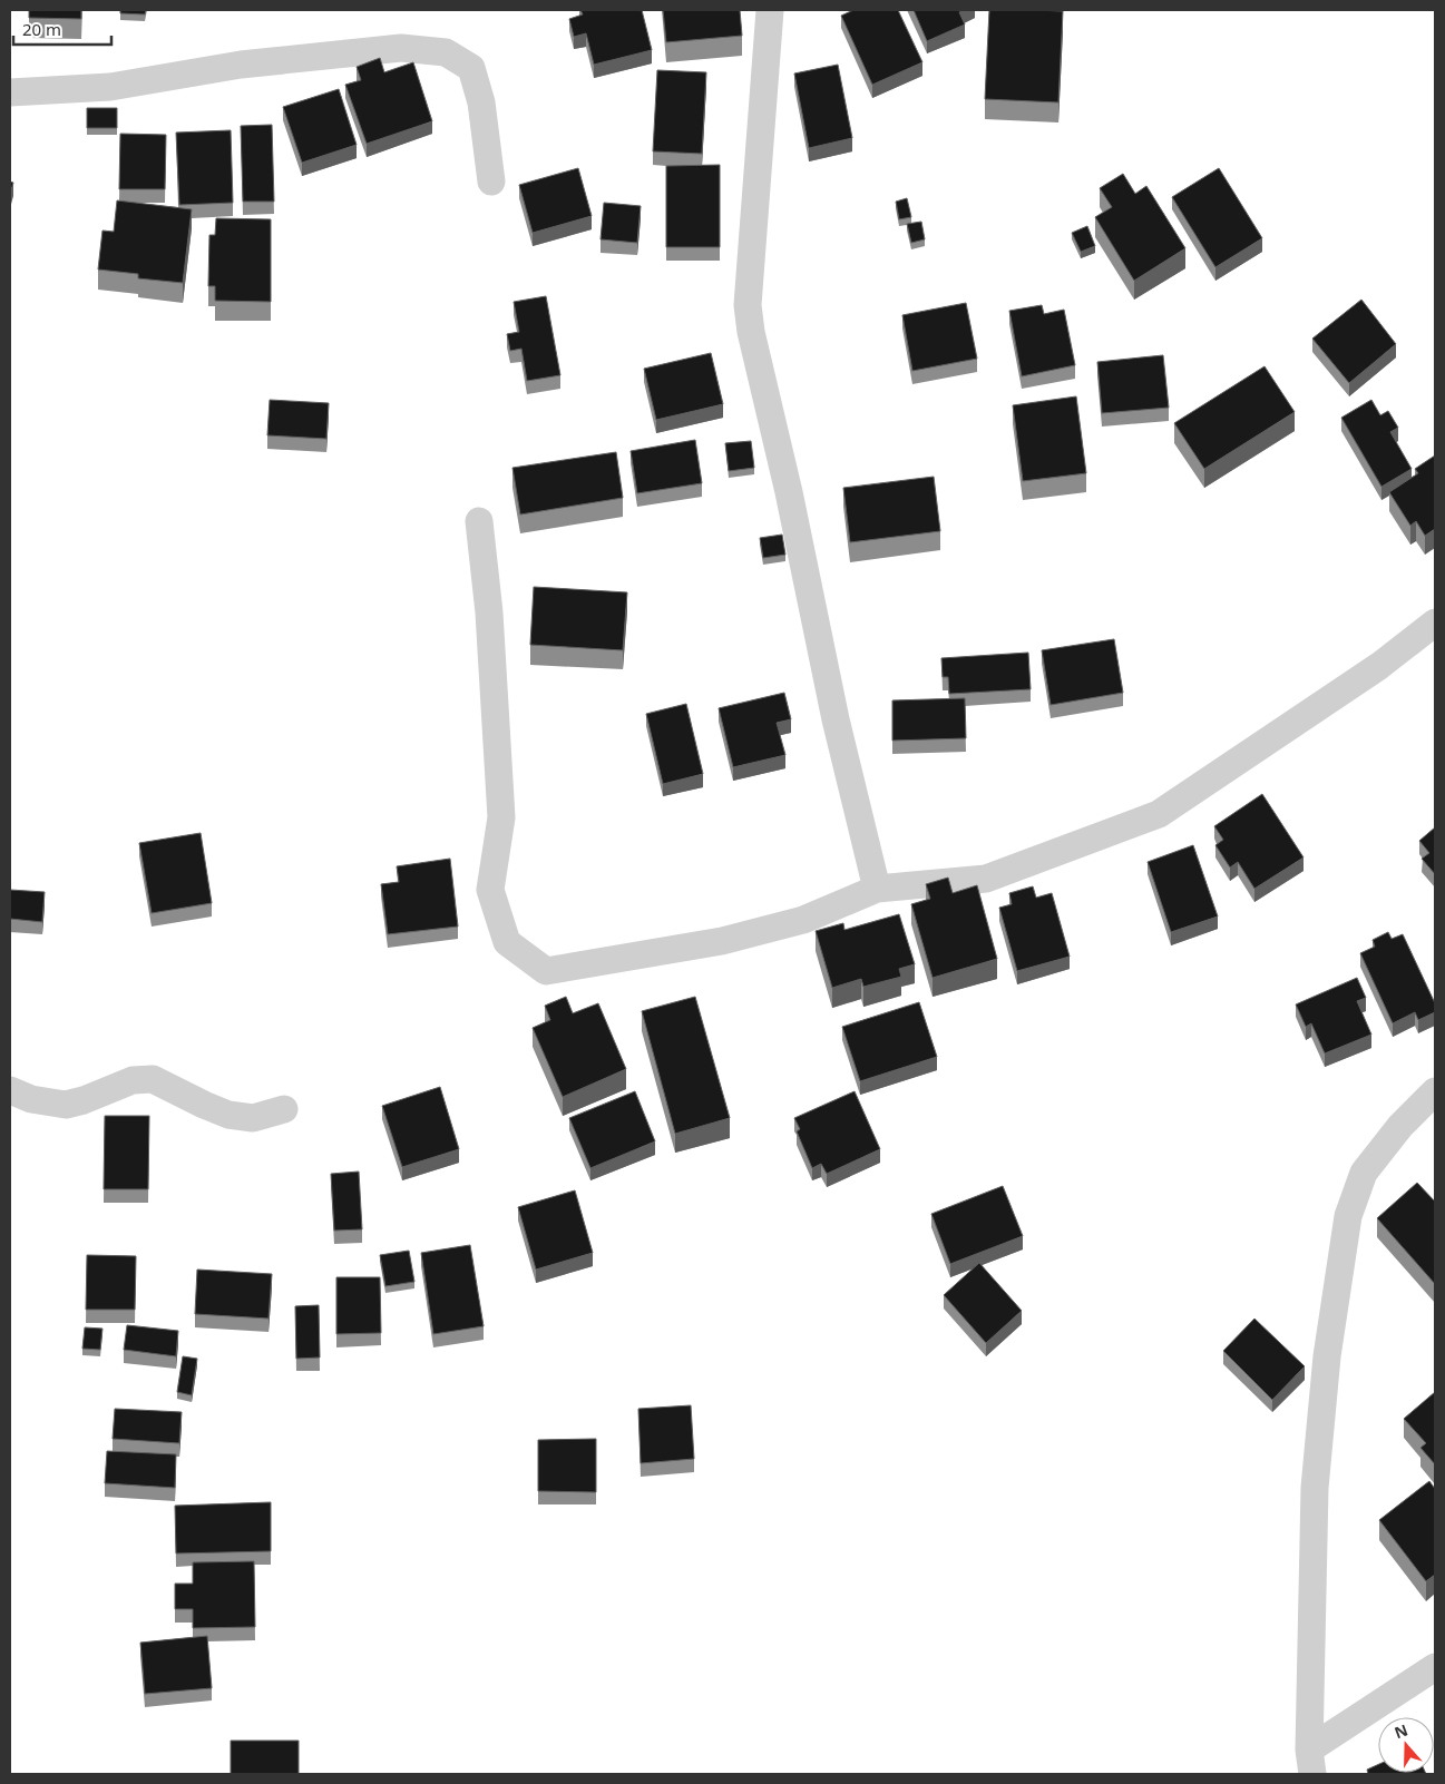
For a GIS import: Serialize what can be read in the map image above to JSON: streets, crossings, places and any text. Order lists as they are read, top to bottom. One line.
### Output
{"scale_bar":"20 m","north":"top"}
